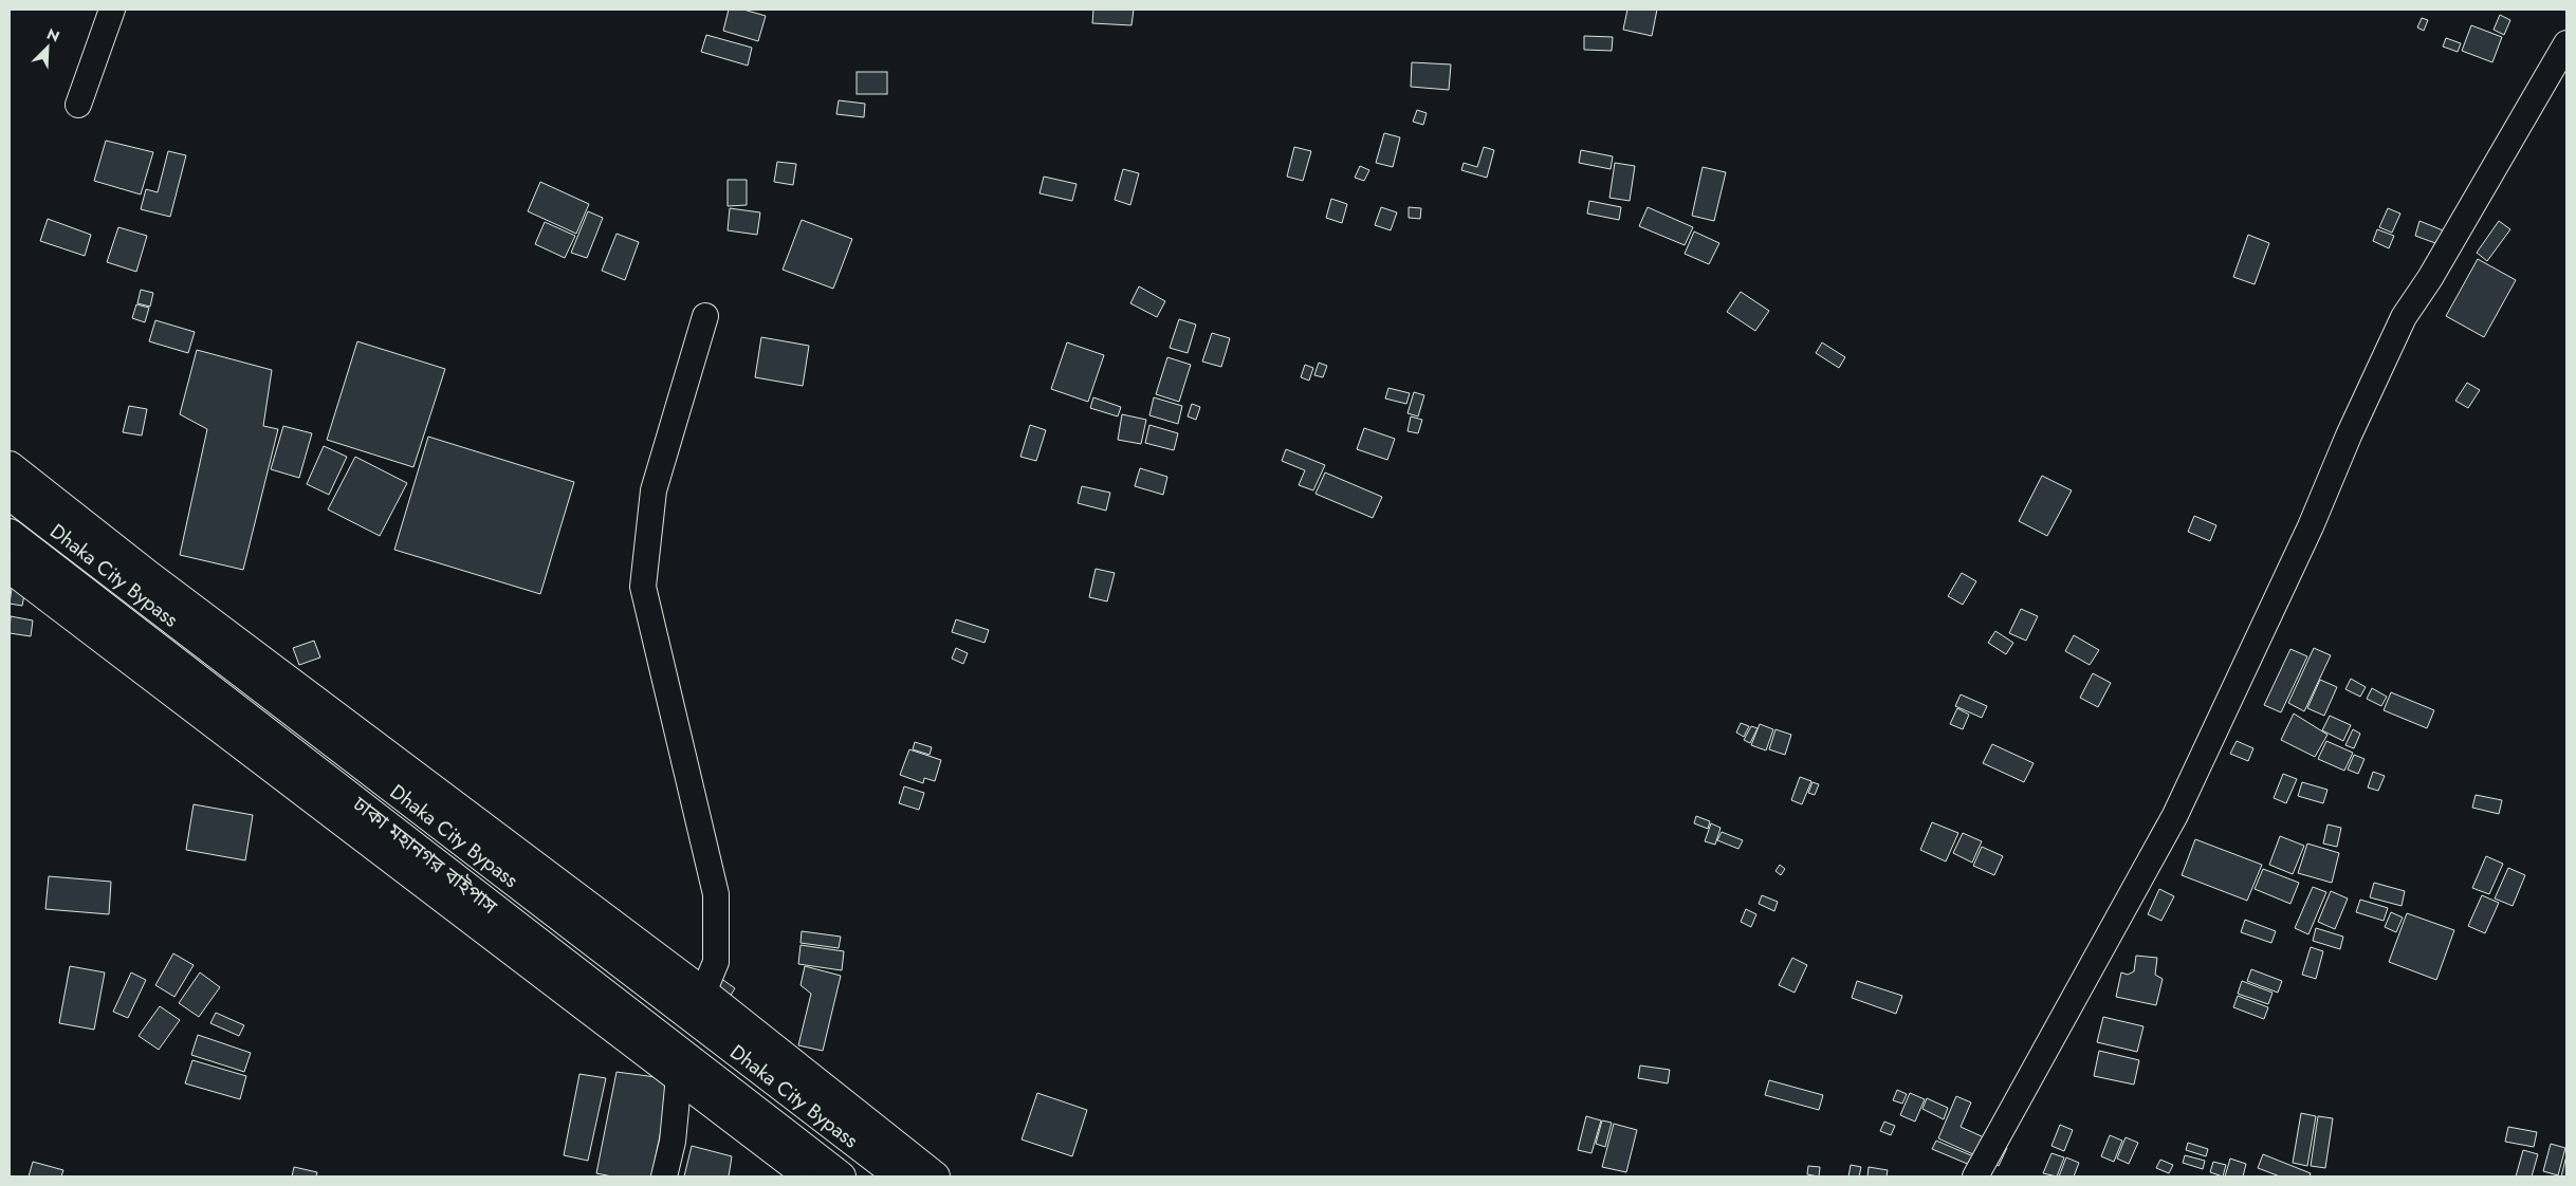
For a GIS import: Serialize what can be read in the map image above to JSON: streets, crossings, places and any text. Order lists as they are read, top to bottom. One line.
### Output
{"streets":{"main road":["Dhaka City Bypass","ঢাকা মহানগর বাইপাস"]},"north":"top right"}
